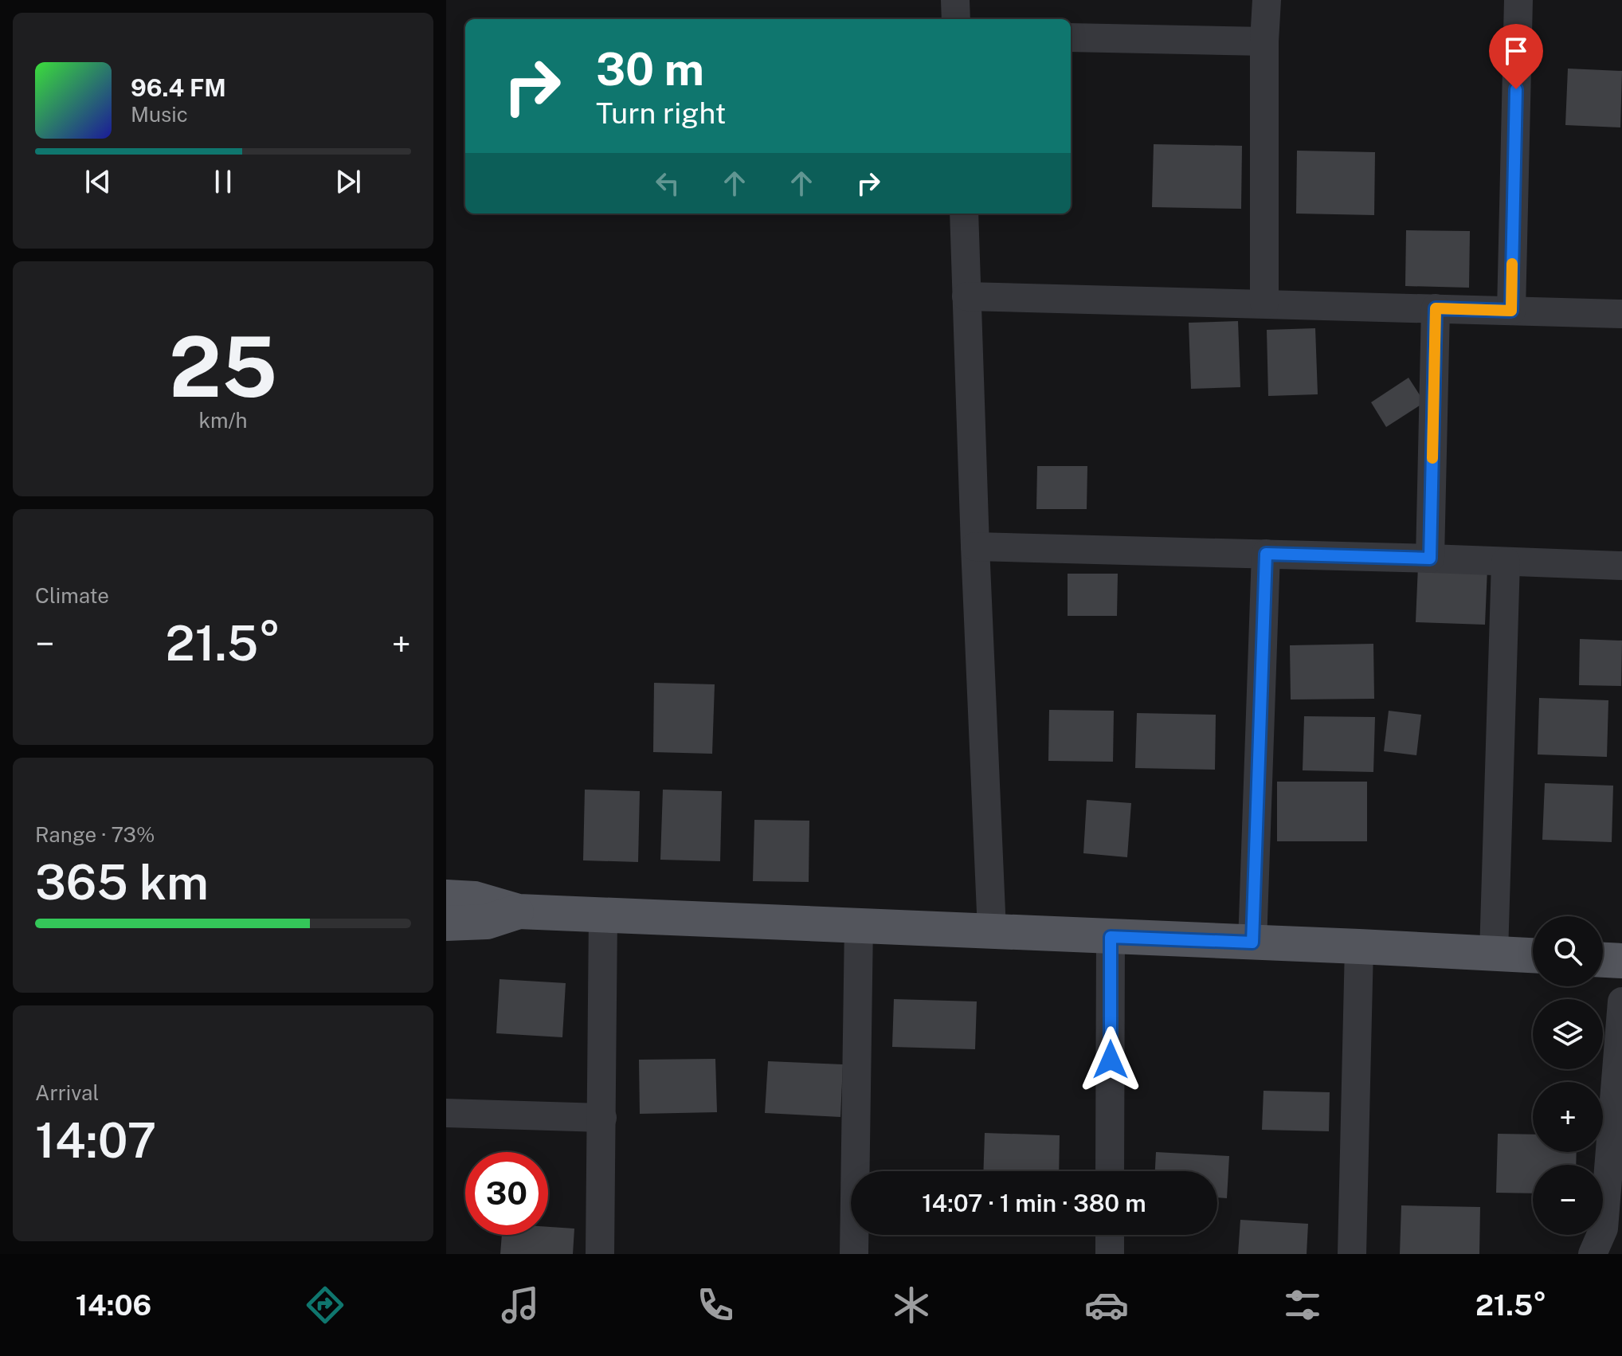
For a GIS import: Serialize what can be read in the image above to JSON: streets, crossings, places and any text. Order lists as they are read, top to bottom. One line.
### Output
{"page":{"turn":["30 m","Turn right"],"song":["96.4 FM","Music"],"tile":[["25","km/h"],"Climate",["Range · 73%","365 km"],["Arrival","14:07"]],"heat":["−","21.5°","+"],"map_buttons":["+","−"],"limit":"30","trip":"14:07 · 1 min · 380 m","tabs":["14:06","21.5°"]}}
